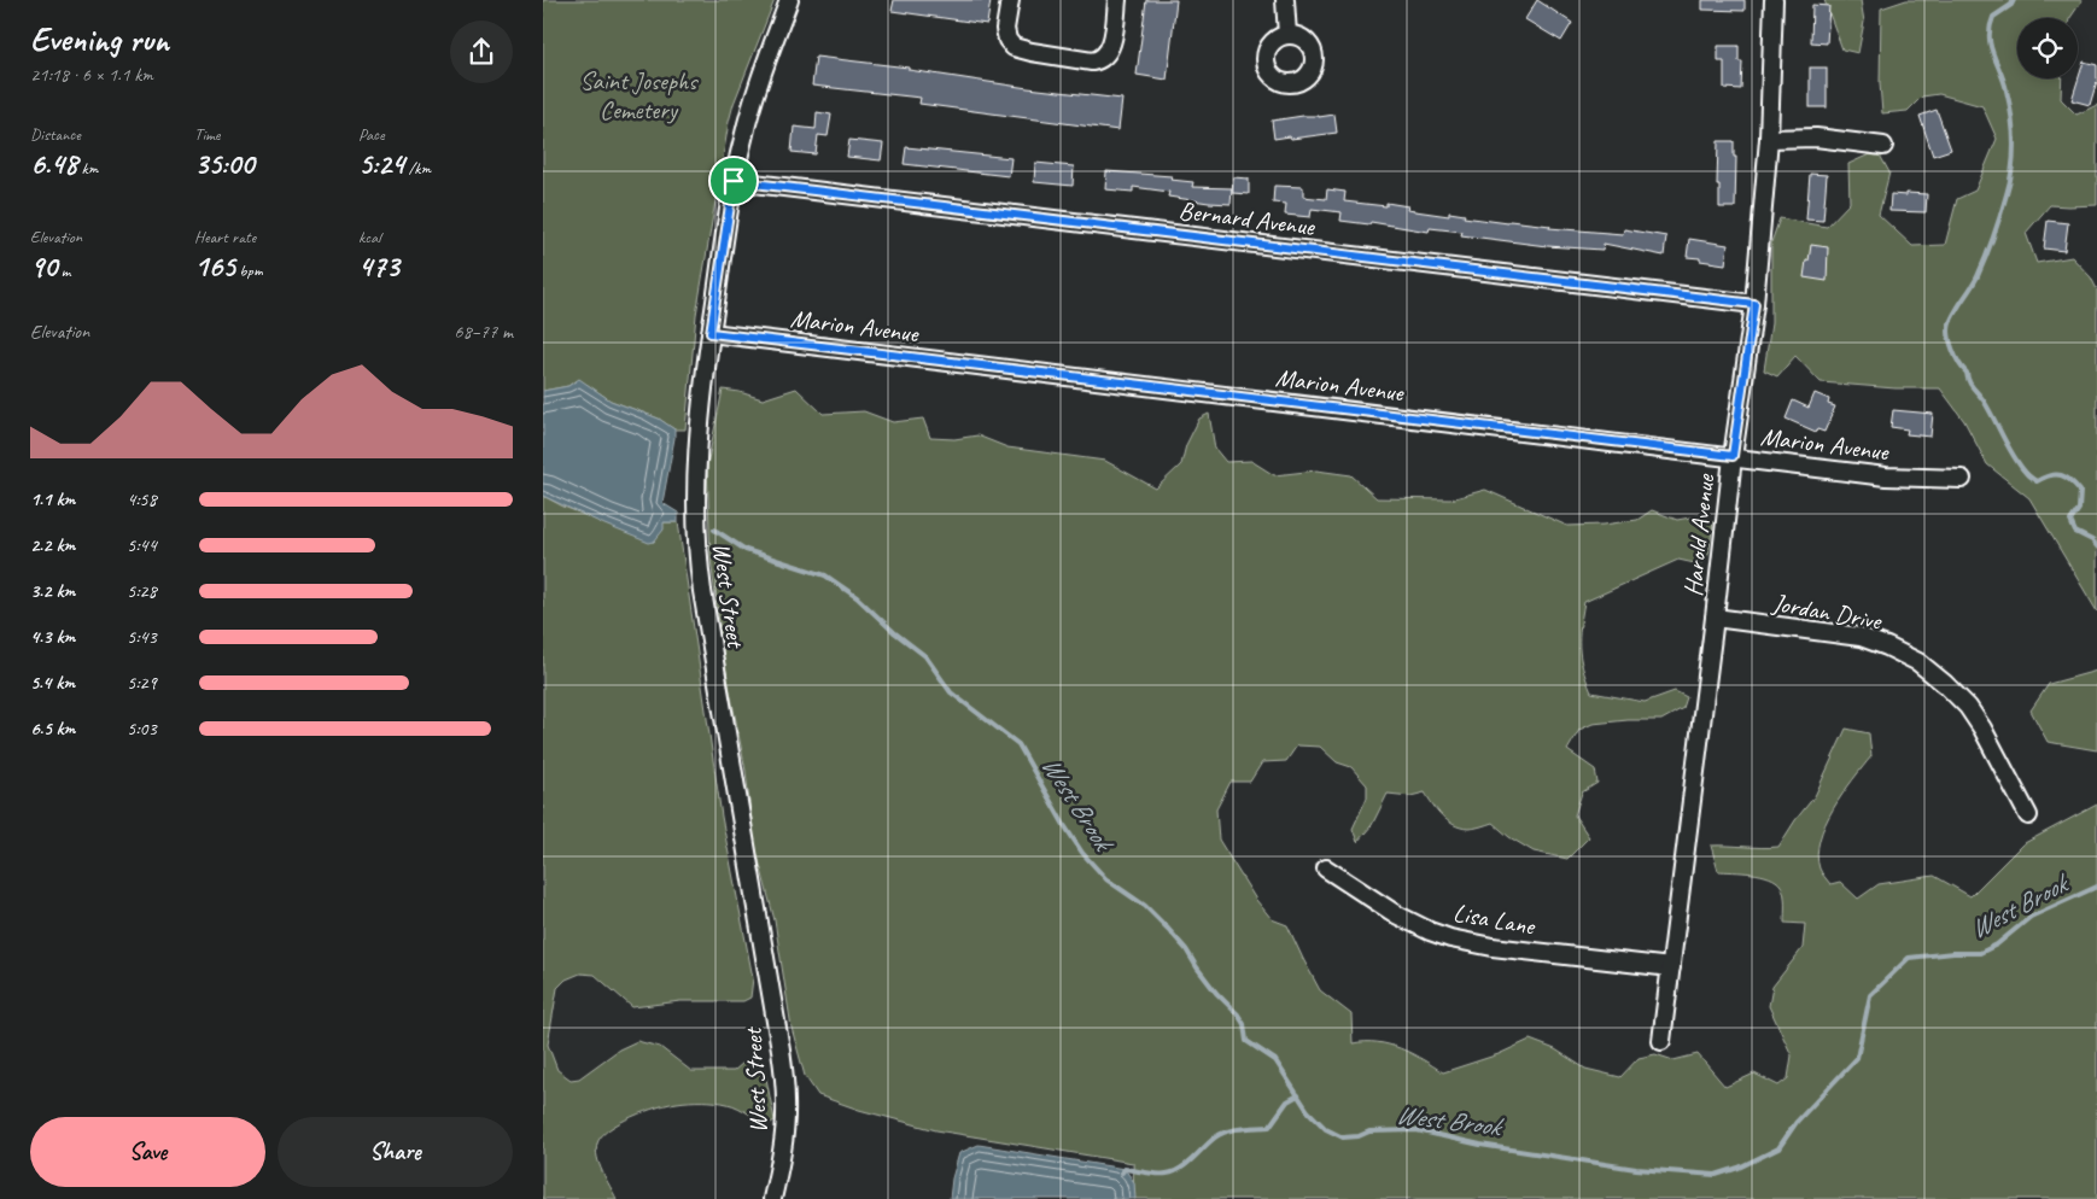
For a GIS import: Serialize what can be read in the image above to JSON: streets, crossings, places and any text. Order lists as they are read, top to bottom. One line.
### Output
{"streets":{"street":["Bernard Avenue","Marion Avenue","Harold Avenue","West Street","Jordan Drive","Lisa Lane"]},"crossings":[["Bernard Avenue","Harold Avenue"],["Bernard Avenue","West Street"],["Marion Avenue","Harold Avenue"],["Marion Avenue","West Street"],["Harold Avenue","Jordan Drive"],["Harold Avenue","Lisa Lane"]],"water":["West Brook"],"parks":["Saint Josephs Cemetery"],"page":{"heading":["Evening run","21:18 · 6 × 1.1 km"],"stats":[["Distance","6.48 km"],["Time","35:00"],["Pace","5:24 /km"],["Elevation","90 m"],["Heart rate","165 bpm"],["kcal","473"]],"chart":["Elevation","68–77 m"],"list":[{"name":"1.1 km","note":"4:58"},{"name":"2.2 km","note":"5:44"},{"name":"3.2 km","note":"5:28"},{"name":"4.3 km","note":"5:43"},{"name":"5.4 km","note":"5:29"},{"name":"6.5 km","note":"5:03"}],"buttons":["Save","Share"]}}
